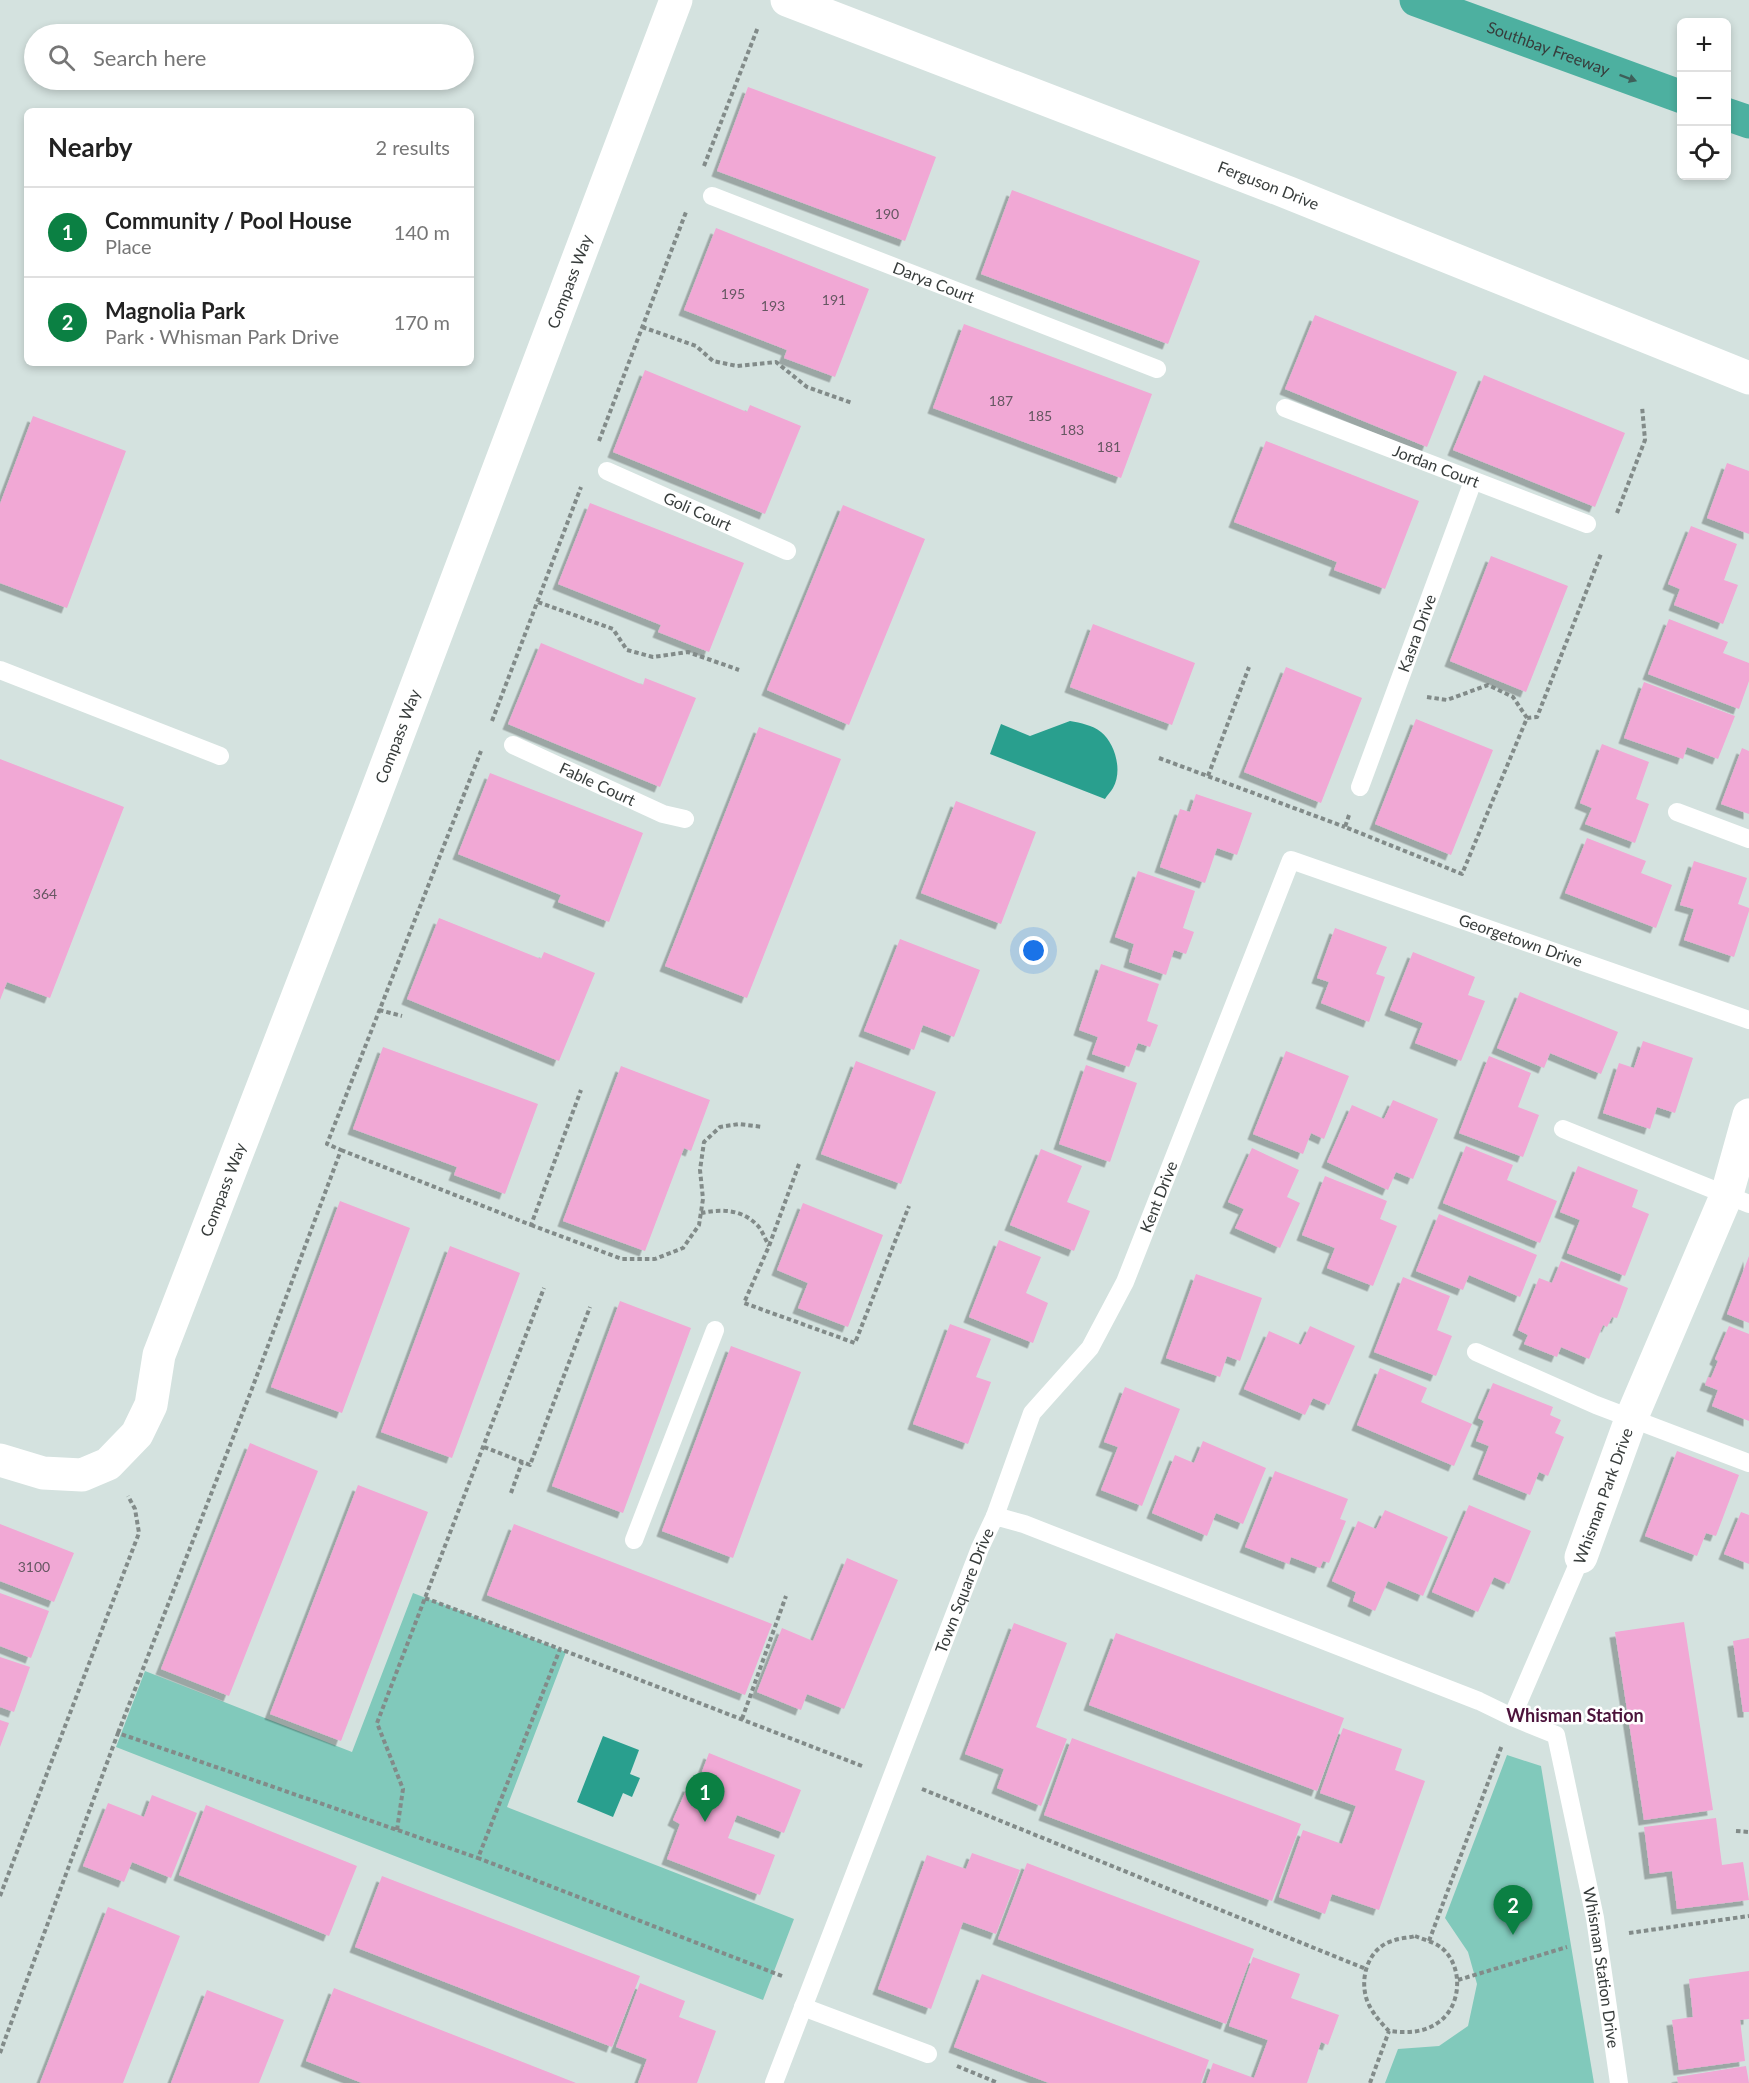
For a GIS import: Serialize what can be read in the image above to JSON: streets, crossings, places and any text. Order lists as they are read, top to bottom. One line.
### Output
{"streets":{"highway":["Southbay Freeway"],"street":["Ferguson Drive","Compass Way","Whisman Park Drive"],"lane":["Darya Court","Jordan Court","Goli Court","Kasra Drive","Fable Court","Georgetown Drive","Kent Drive","Town Square Drive","Whisman Station Drive"]},"crossings":[["Jordan Court","Kasra Drive"],["Georgetown Drive","Kent Drive"],["Kent Drive","Town Square Drive"],["Whisman Park Drive","Town Square Drive"],["Whisman Park Drive","Whisman Station Drive"],["Town Square Drive","Whisman Station Drive"]],"one_way":["Southbay Freeway"],"districts":["Whisman Station"],"house_numbers":["190","195","191","193","187","185","183","181","364","3100"],"page":{"map_buttons":["+","−"],"search":"Search here","heading":["Nearby","2 results"],"list":[{"mark":"1","name":"Community / Pool House","note":"Place","value":"140 m"},{"mark":"2","name":"Magnolia Park","note":"Park · Whisman Park Drive","value":"170 m"}],"pins":["1","2"]}}
